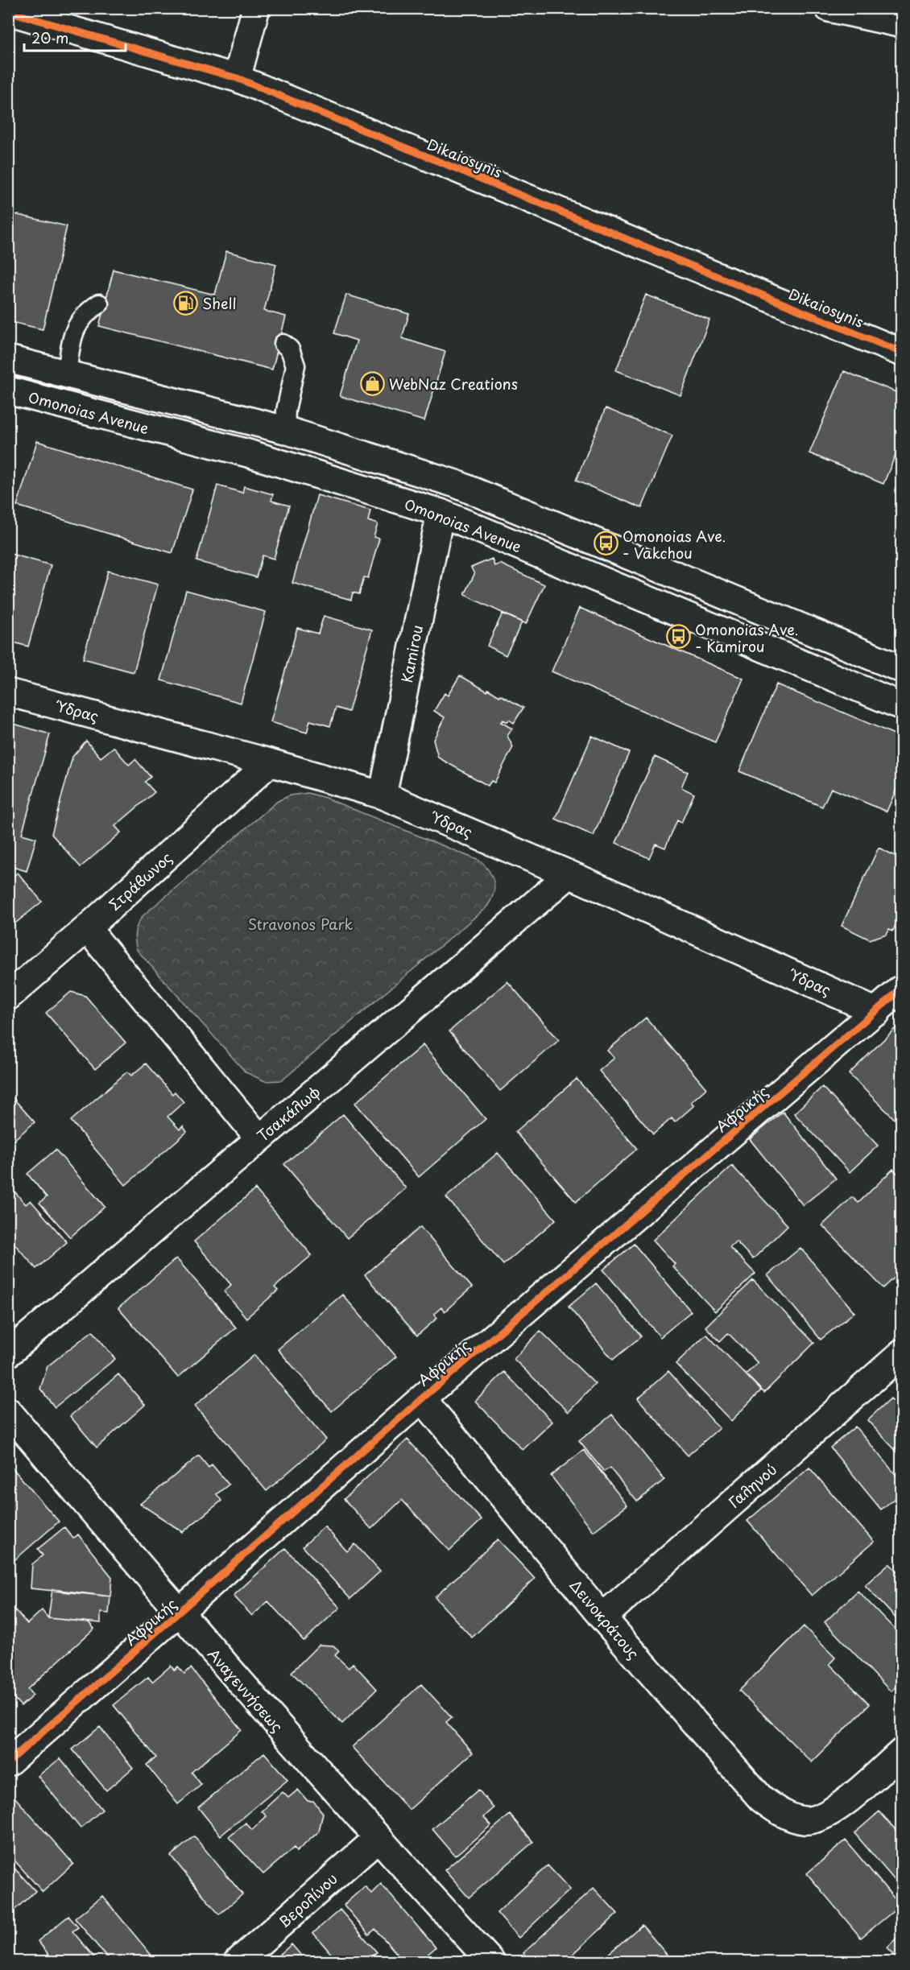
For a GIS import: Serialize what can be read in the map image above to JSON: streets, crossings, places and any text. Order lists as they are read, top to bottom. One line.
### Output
{"streets":{"street":["Dikaiosynis","Omonoias Avenue","Kamirou","Ύδρας","Στράβωνος","Αφρικής","Τσακάλωφ","Γαληνού","Δεινοκράτους","Αναγεννήσεως","Βερολίνου"]},"crossings":[["Omonoias Avenue","Kamirou"],["Kamirou","Ύδρας"],["Ύδρας","Στράβωνος"],["Ύδρας","Αφρικής"],["Ύδρας","Τσακάλωφ"],["Αφρικής","Δεινοκράτους"],["Αφρικής","Αναγεννήσεως"],["Γαληνού","Δεινοκράτους"],["Αναγεννήσεως","Βερολίνου"]],"parks":["Stravonos Park"],"places":{"fuel station":["Shell"],"shop":["WebNaz Creations"],"bus stop":["Omonoias Ave. - Vakchou","Omonoias Ave. - Kamirou"]},"scale_bar":"20 m"}
